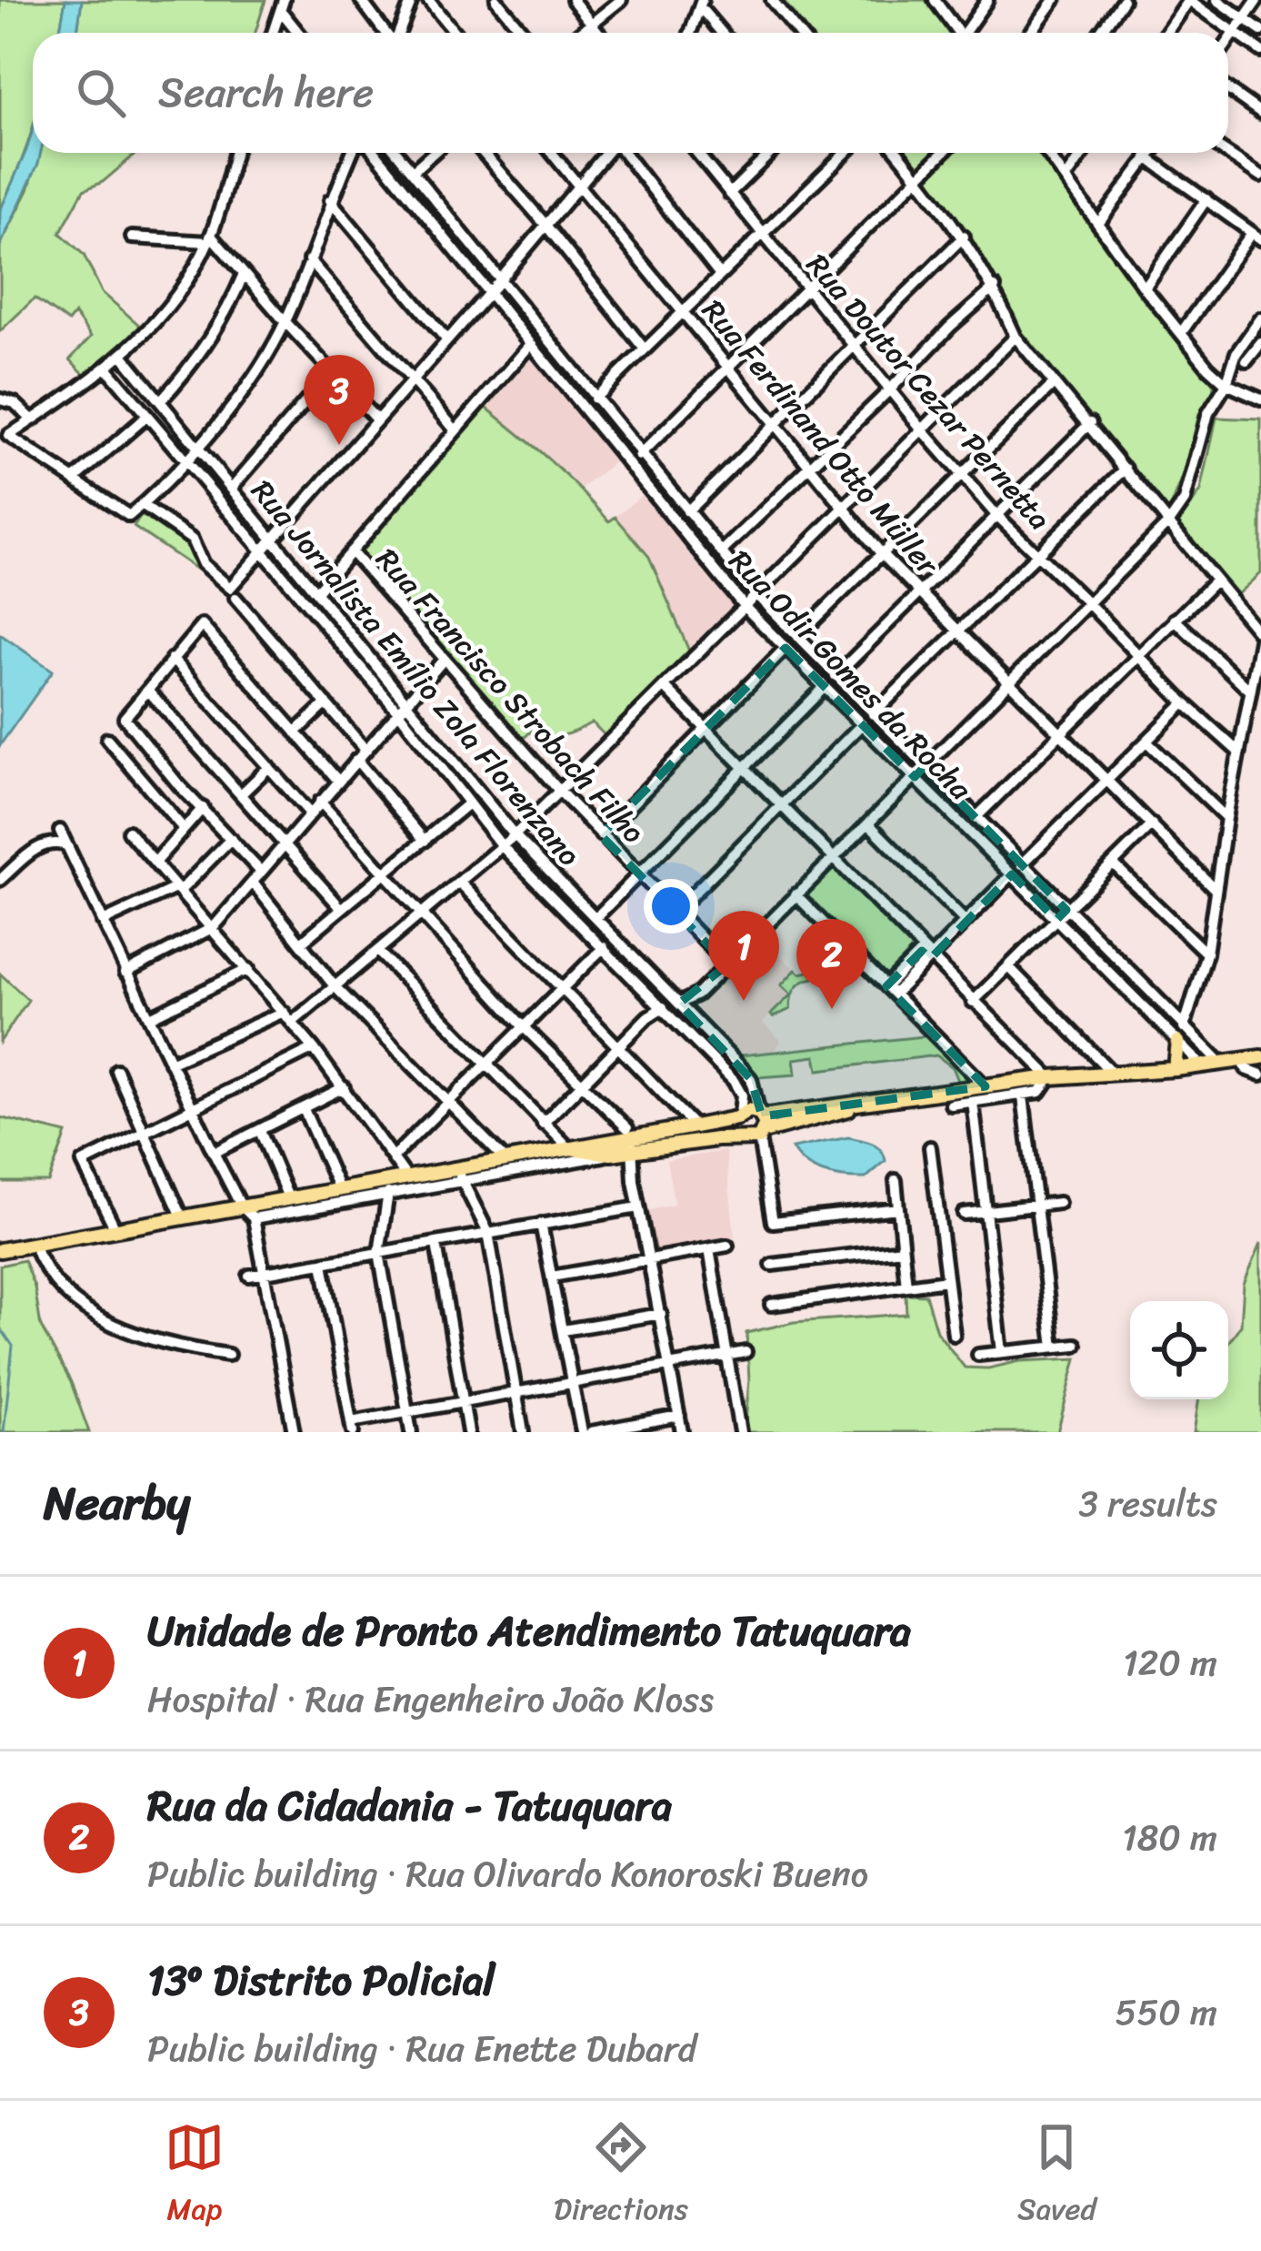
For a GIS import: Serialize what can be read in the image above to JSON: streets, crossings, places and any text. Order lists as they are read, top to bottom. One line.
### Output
{"streets":{"street":["Rua Doutor Cezar Pernetta","Rua Ferdinand Otto Müller","Rua Jornalista Emílio Zola Florenzano","Rua Odir Gomes da Rocha","Rua Francisco Strobach Filho"]},"page":{"search":"Search here","pins":["3","1","2"],"heading":["Nearby","3 results"],"list":[{"mark":"1","name":"Unidade de Pronto Atendimento Tatuquara","note":"Hospital · Rua Engenheiro João Kloss","value":"120 m"},{"mark":"2","name":"Rua da Cidadania - Tatuquara","note":"Public building · Rua Olivardo Konoroski Bueno","value":"180 m"},{"mark":"3","name":"13º Distrito Policial","note":"Public building · Rua Enette Dubard","value":"550 m"}],"nav":["Map","Directions","Saved"]}}
